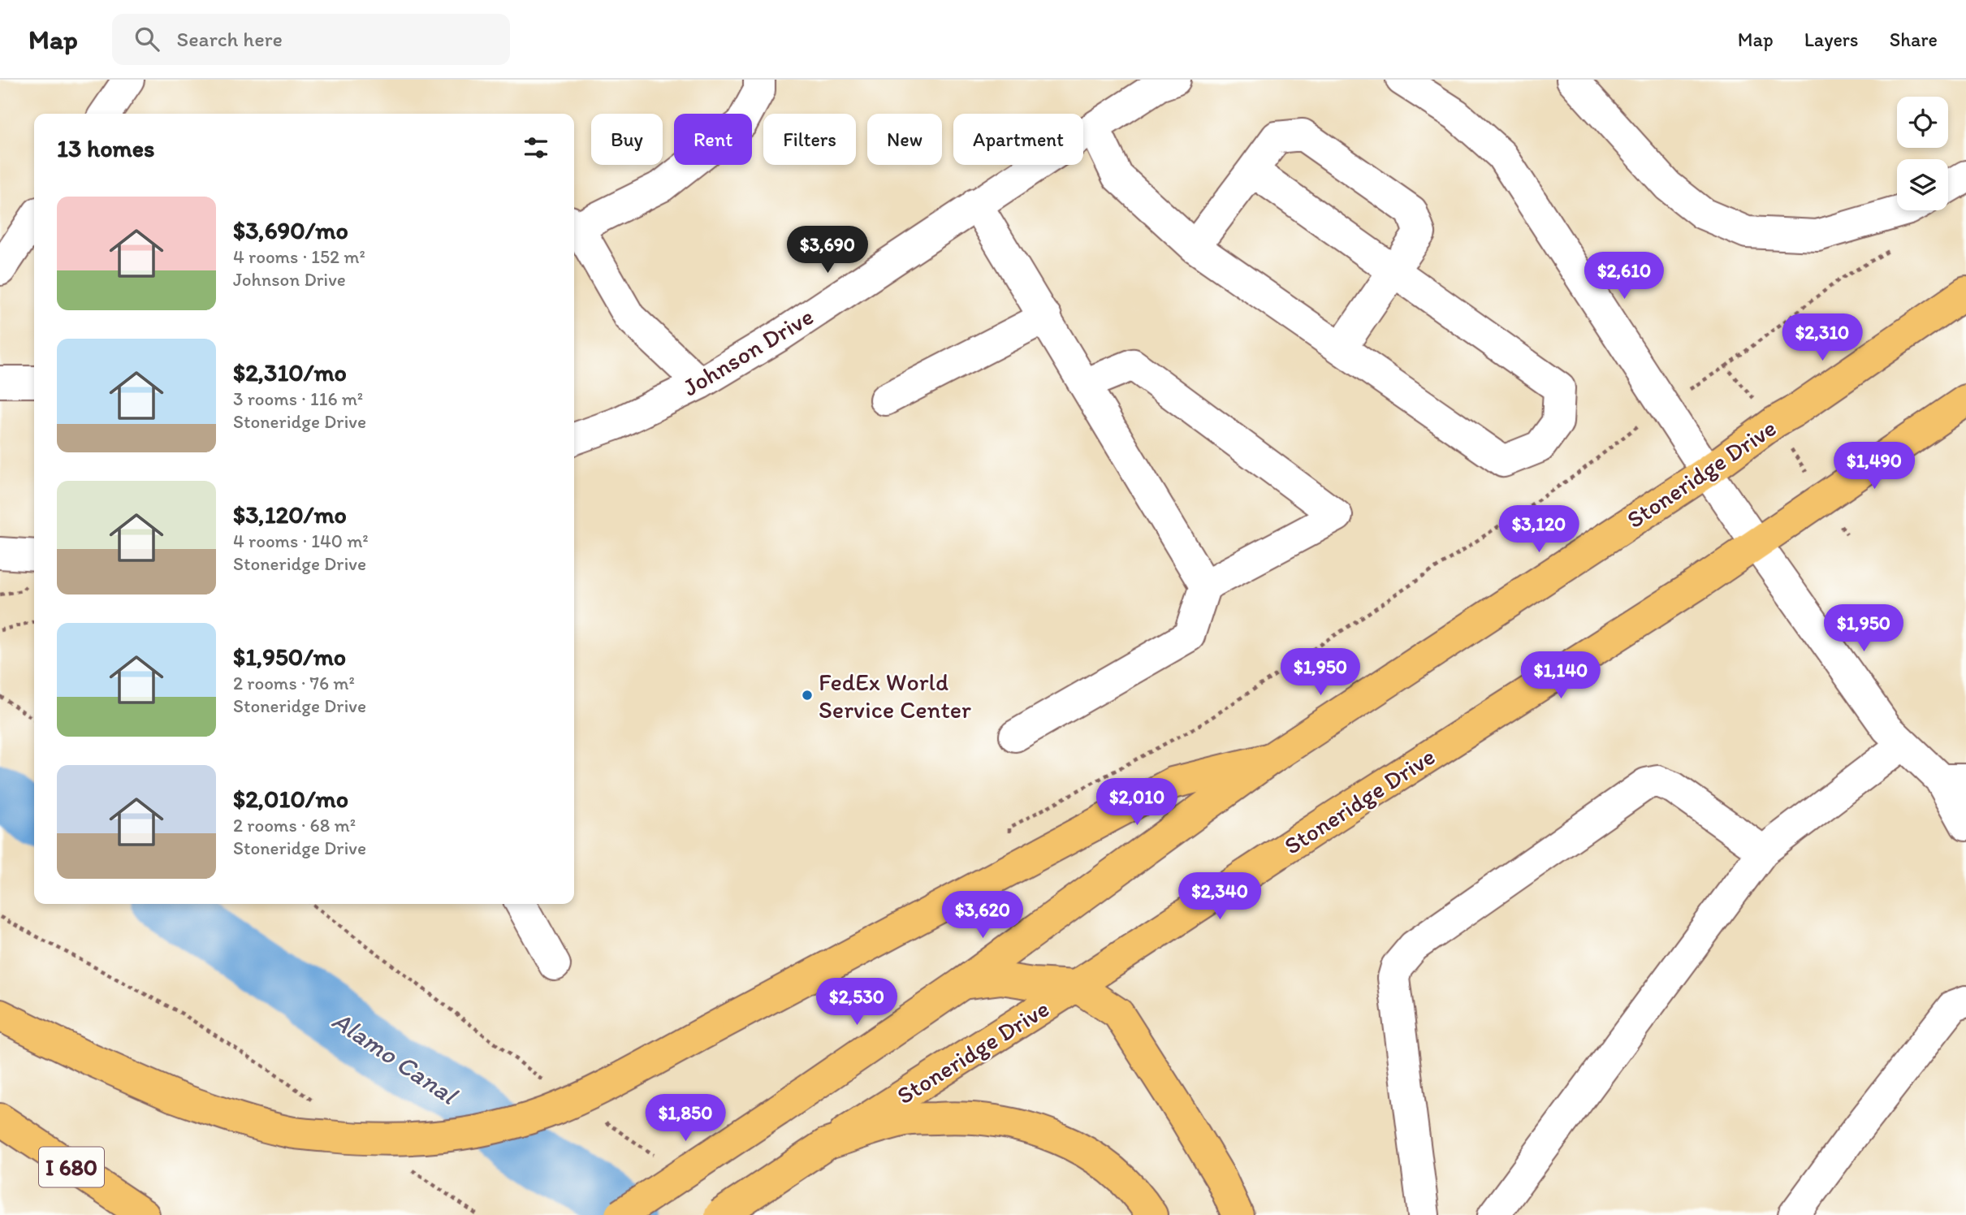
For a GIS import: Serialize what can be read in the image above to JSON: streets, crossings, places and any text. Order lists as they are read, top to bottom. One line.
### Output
{"streets":{"main road":["Stoneridge Drive","I 680"],"street":["Johnson Drive"]},"water":["Alamo Canal"],"places":["FedEx World Service Center"],"page":{"header":"Map","search":"Search here","nav":["Map","Layers","Share"],"chip":["Buy","Rent","Filters","New","Apartment"],"heading":"13 homes","list":[{"name":"$3,690/mo","note":"4 rooms · 152 m² · Johnson Drive"},{"name":"$2,310/mo","note":"3 rooms · 116 m² · Stoneridge Drive"},{"name":"$3,120/mo","note":"4 rooms · 140 m² · Stoneridge Drive"},{"name":"$1,950/mo","note":"2 rooms · 76 m² · Stoneridge Drive"},{"name":"$2,010/mo","note":"2 rooms · 68 m² · Stoneridge Drive"}],"price":["$3,690","$2,610","$2,310","$1,490","$3,120","$1,950","$1,950","$1,140","$2,010","$2,340","$3,620","$2,530","$1,850"]}}
